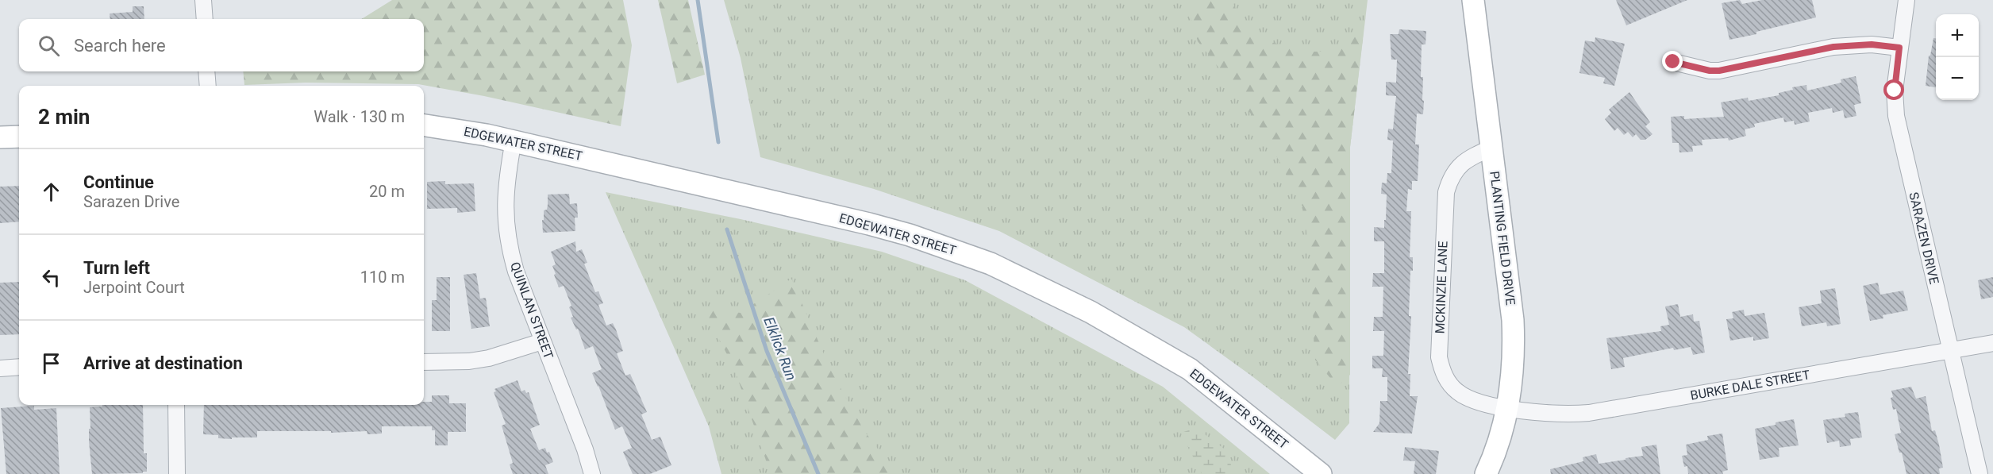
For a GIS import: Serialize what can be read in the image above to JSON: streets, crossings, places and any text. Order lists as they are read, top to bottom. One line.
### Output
{"streets":{"street":["EDGEWATER STREET","PLANTING FIELD DRIVE","SARAZEN DRIVE","MCKINZIE LANE","QUINLAN STREET","BURKE DALE STREET"]},"crossings":[["EDGEWATER STREET","QUINLAN STREET"],["PLANTING FIELD DRIVE","MCKINZIE LANE"],["PLANTING FIELD DRIVE","BURKE DALE STREET"],["SARAZEN DRIVE","BURKE DALE STREET"],["MCKINZIE LANE","BURKE DALE STREET"]],"water":["Elklick Run"],"page":{"map_buttons":["+","−"],"search":"Search here","heading":["2 min","Walk · 130 m"],"list":[["Continue","Sarazen Drive","20 m"],["Turn left","Jerpoint Court","110 m"],"Arrive at destination"]}}
